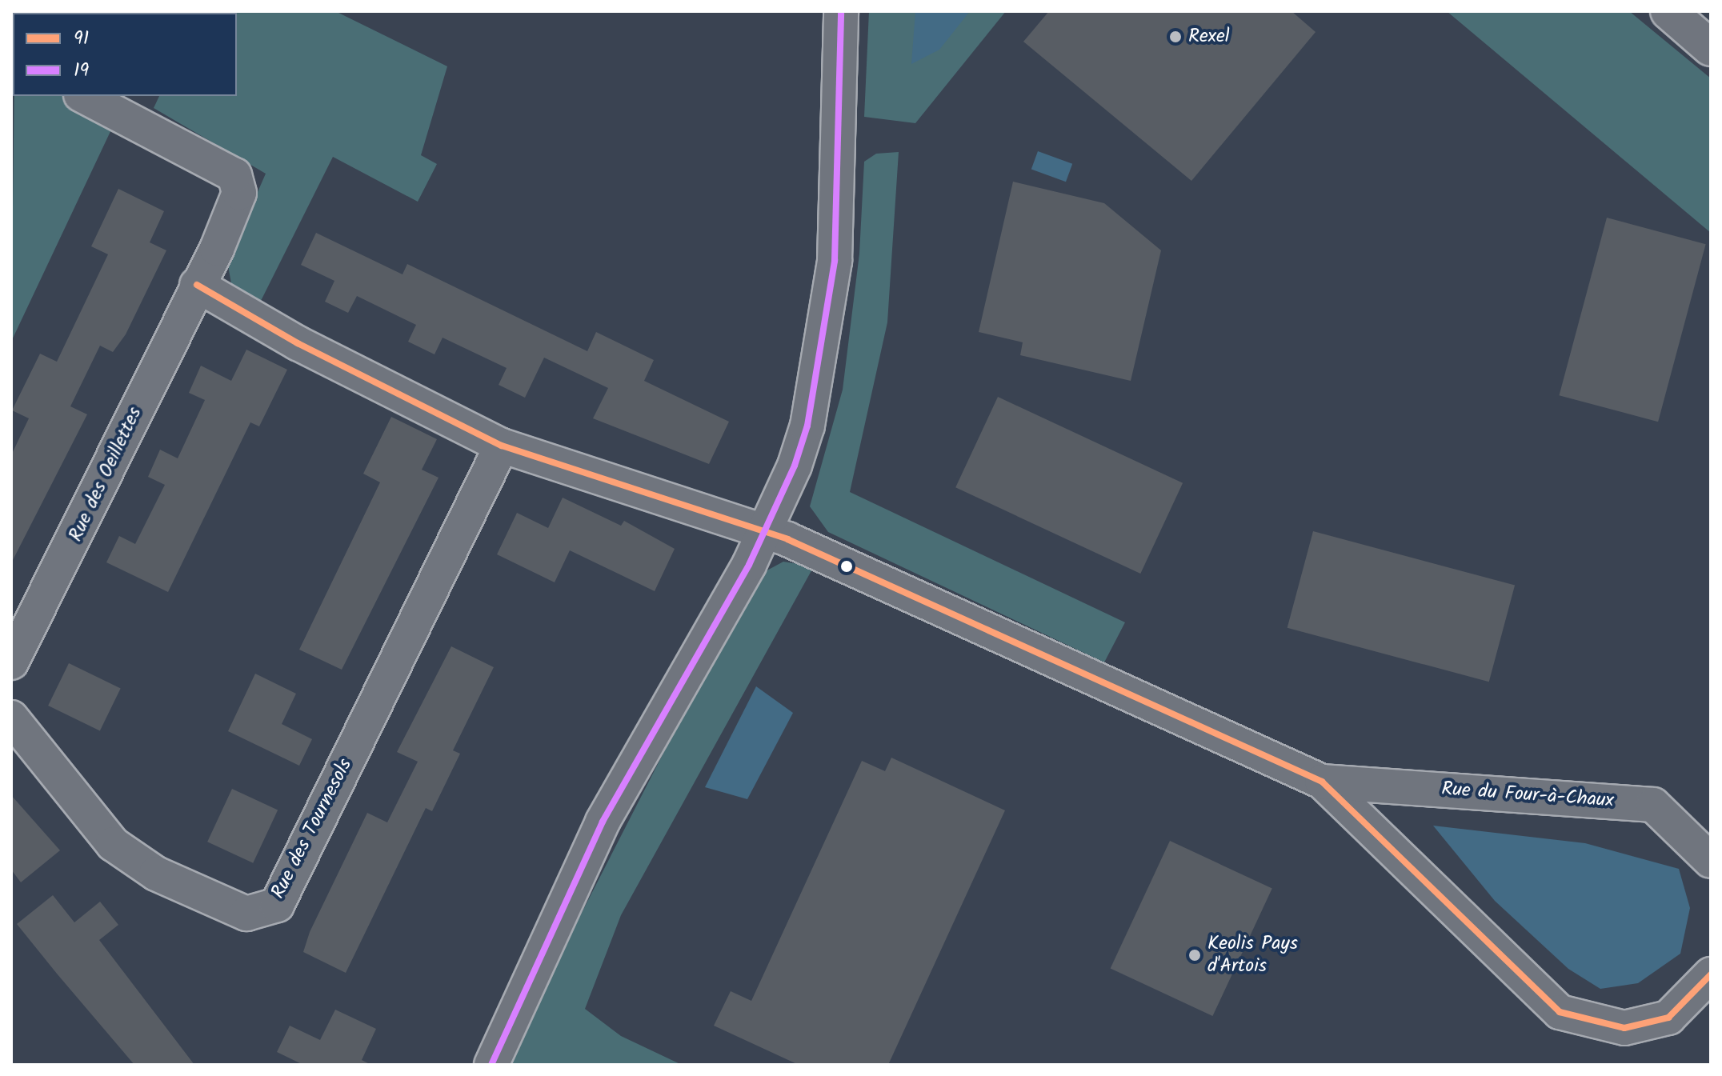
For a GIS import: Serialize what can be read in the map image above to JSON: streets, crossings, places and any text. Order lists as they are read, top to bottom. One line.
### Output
{"streets":{"street":["Rue des Oeillettes","Rue du Four-à-Chaux","Rue des Tournesols"]},"crossings":[["Rue des Oeillettes","Rue du Four-à-Chaux"],["Rue du Four-à-Chaux","Rue des Tournesols"]],"places":["Rexel","Keolis Pays d'Artois"],"lines":["transit line 19","transit line 91"],"legend":["91","19"]}
